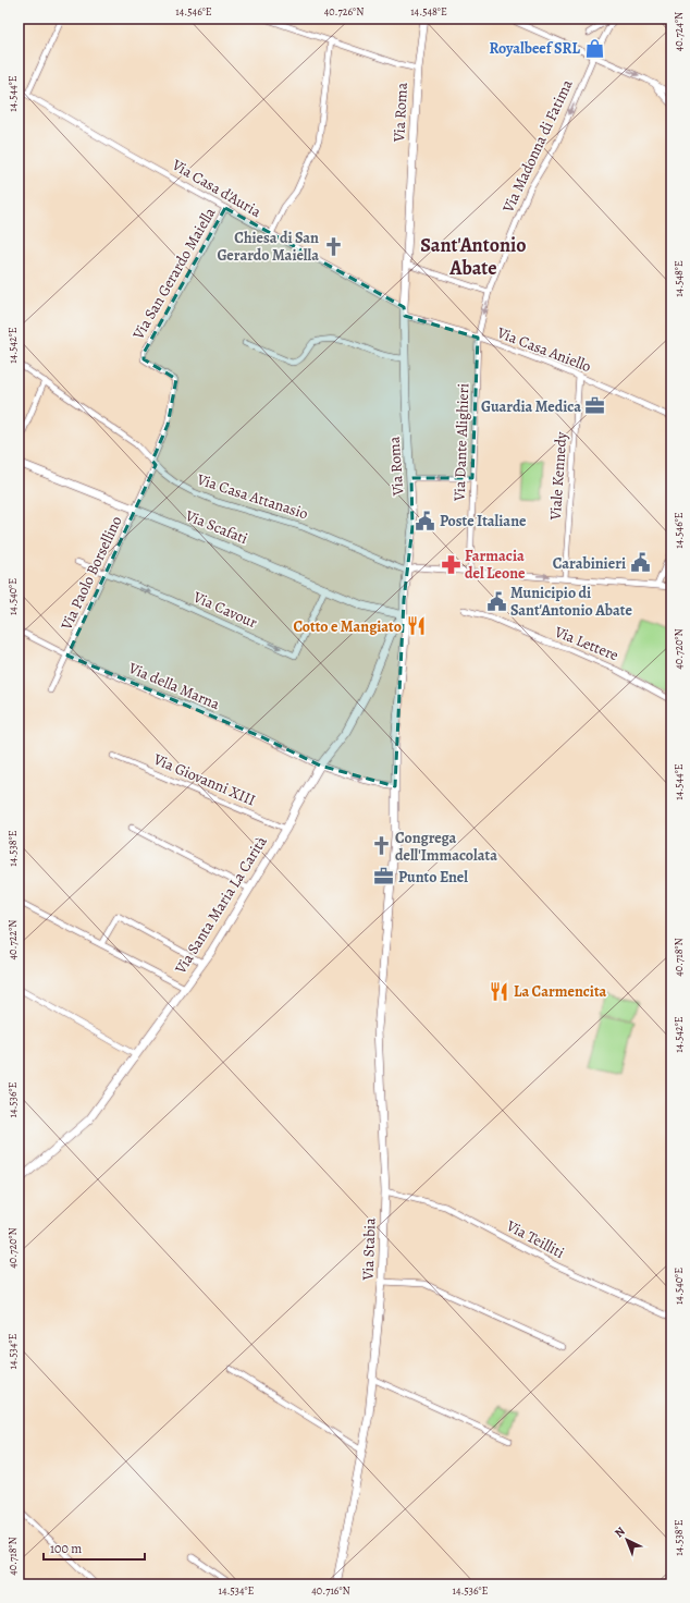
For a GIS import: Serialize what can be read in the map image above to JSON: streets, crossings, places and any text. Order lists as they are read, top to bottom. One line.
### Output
{"streets":{"main road":["Via Roma","Via Scafati","Via Santa Maria La Carità","Via Stabia"],"street":["Via Madonna di Fatima","Via Casa d'Auria","Via San Gerardo Maiella","Via Casa Aniello","Via Dante Alighieri","Viale Kennedy","Via Casa Attanasio","Via Paolo Borsellino","Via Cavour","Via Lettere","Via della Marna","Via Giovanni XIII","Via Teilliti"]},"crossings":[["Via Roma","Via Casa d'Auria"],["Via Roma","Via Casa Aniello"],["Via Roma","Via Casa Attanasio"],["Via Roma","Via Scafati"],["Via Roma","Via della Marna"],["Via Roma","Via Santa Maria La Carità"],["Via Roma","Via Stabia"],["Via Madonna di Fatima","Via Casa Aniello"],["Via Madonna di Fatima","Via Dante Alighieri"],["Via Casa d'Auria","Via San Gerardo Maiella"],["Via San Gerardo Maiella","Via Casa Attanasio"],["Via San Gerardo Maiella","Via Paolo Borsellino"],["Via Casa Aniello","Via Dante Alighieri"],["Via Casa Aniello","Viale Kennedy"],["Via Casa Attanasio","Via Paolo Borsellino"],["Via Scafati","Via Paolo Borsellino"],["Via Scafati","Via Cavour"],["Via Scafati","Via Santa Maria La Carità"],["Via Paolo Borsellino","Via Cavour"],["Via Paolo Borsellino","Via della Marna"],["Via della Marna","Via Santa Maria La Carità"],["Via Giovanni XIII","Via Santa Maria La Carità"],["Via Teilliti","Via Stabia"]],"one_way":["Via Madonna di Fatima"],"districts":["Sant'Antonio Abate"],"places":{"shop":["Royalbeef SRL"],"church":["Chiesa di San Gerardo Maiella","Congrega dell'Immacolata"],"office":["Guardia Medica","Punto Enel"],"public building":["Poste Italiane","Carabinieri","Municipio di Sant'Antonio Abate"],"pharmacy":["Farmacia del Leone"],"restaurant":["Cotto e Mangiato","La Carmencita"]},"scale_bar":"100 m","north":"top left","coordinates":["14.546°E","40.726°N","14.548°E","40.724°N","14.544°E","14.542°E","14.540°E","40.720°N","14.538°E","40.722°N","40.718°N","14.536°E","14.534°E","40.716°N"]}
